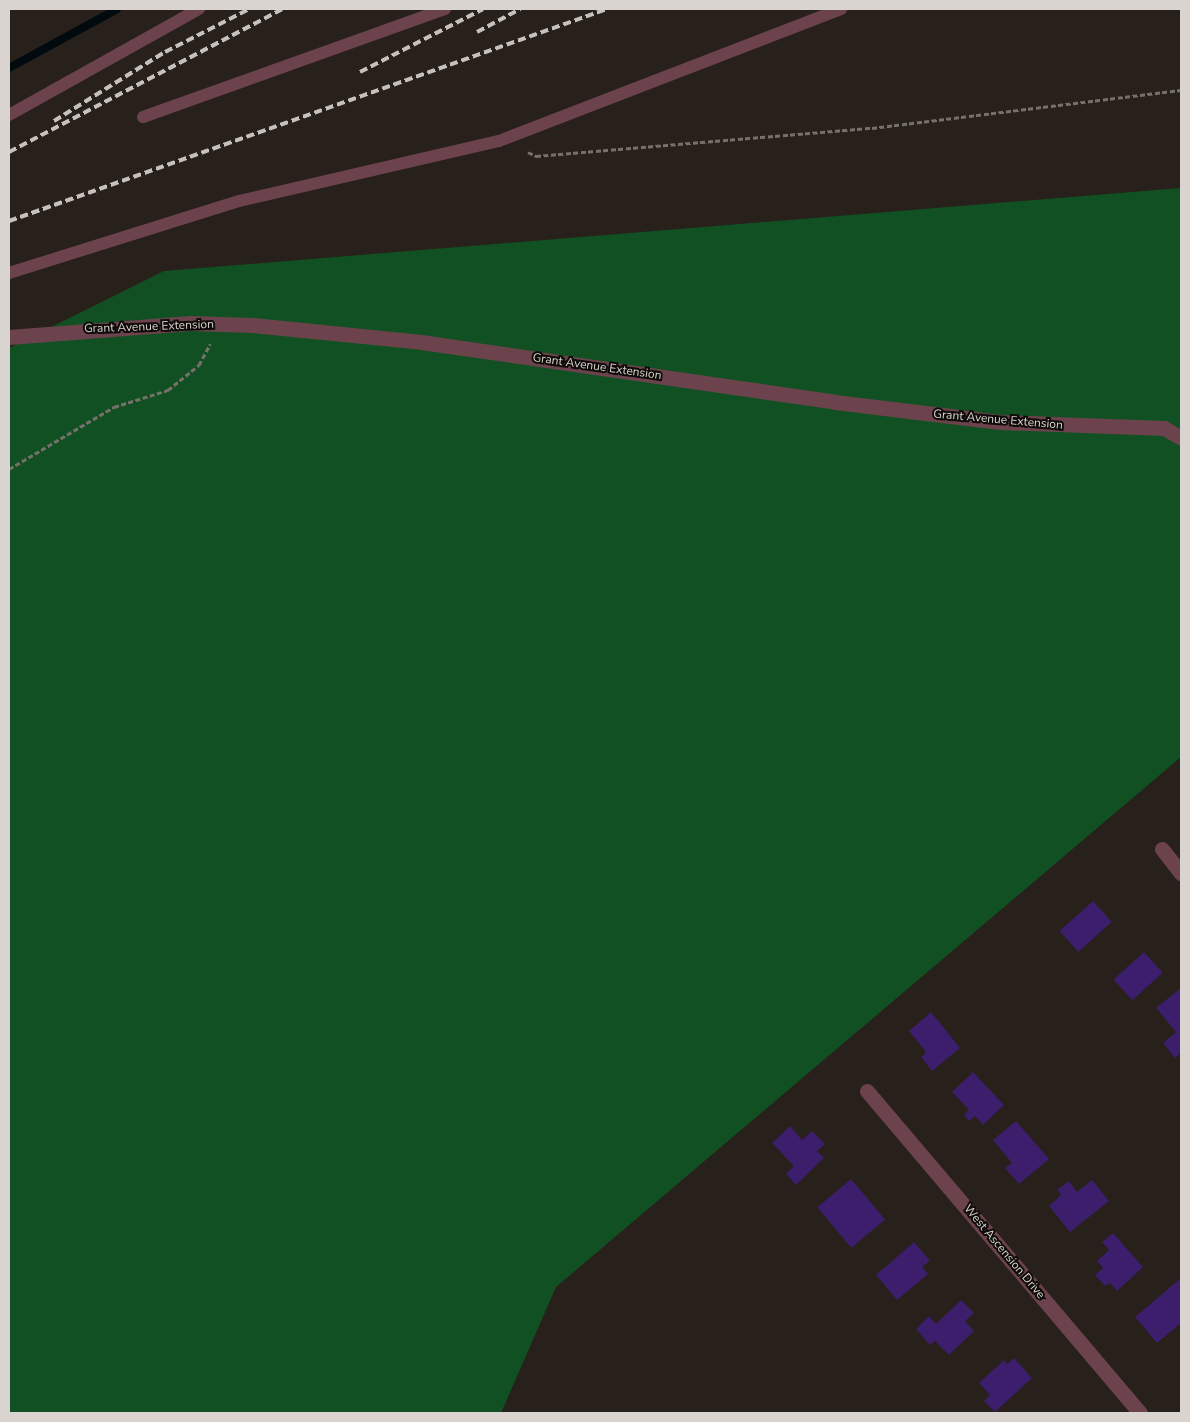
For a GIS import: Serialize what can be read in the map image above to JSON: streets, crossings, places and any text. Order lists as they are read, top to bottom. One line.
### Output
{"streets":{"street":["Grant Avenue Extension","West Ascension Drive"]}}
